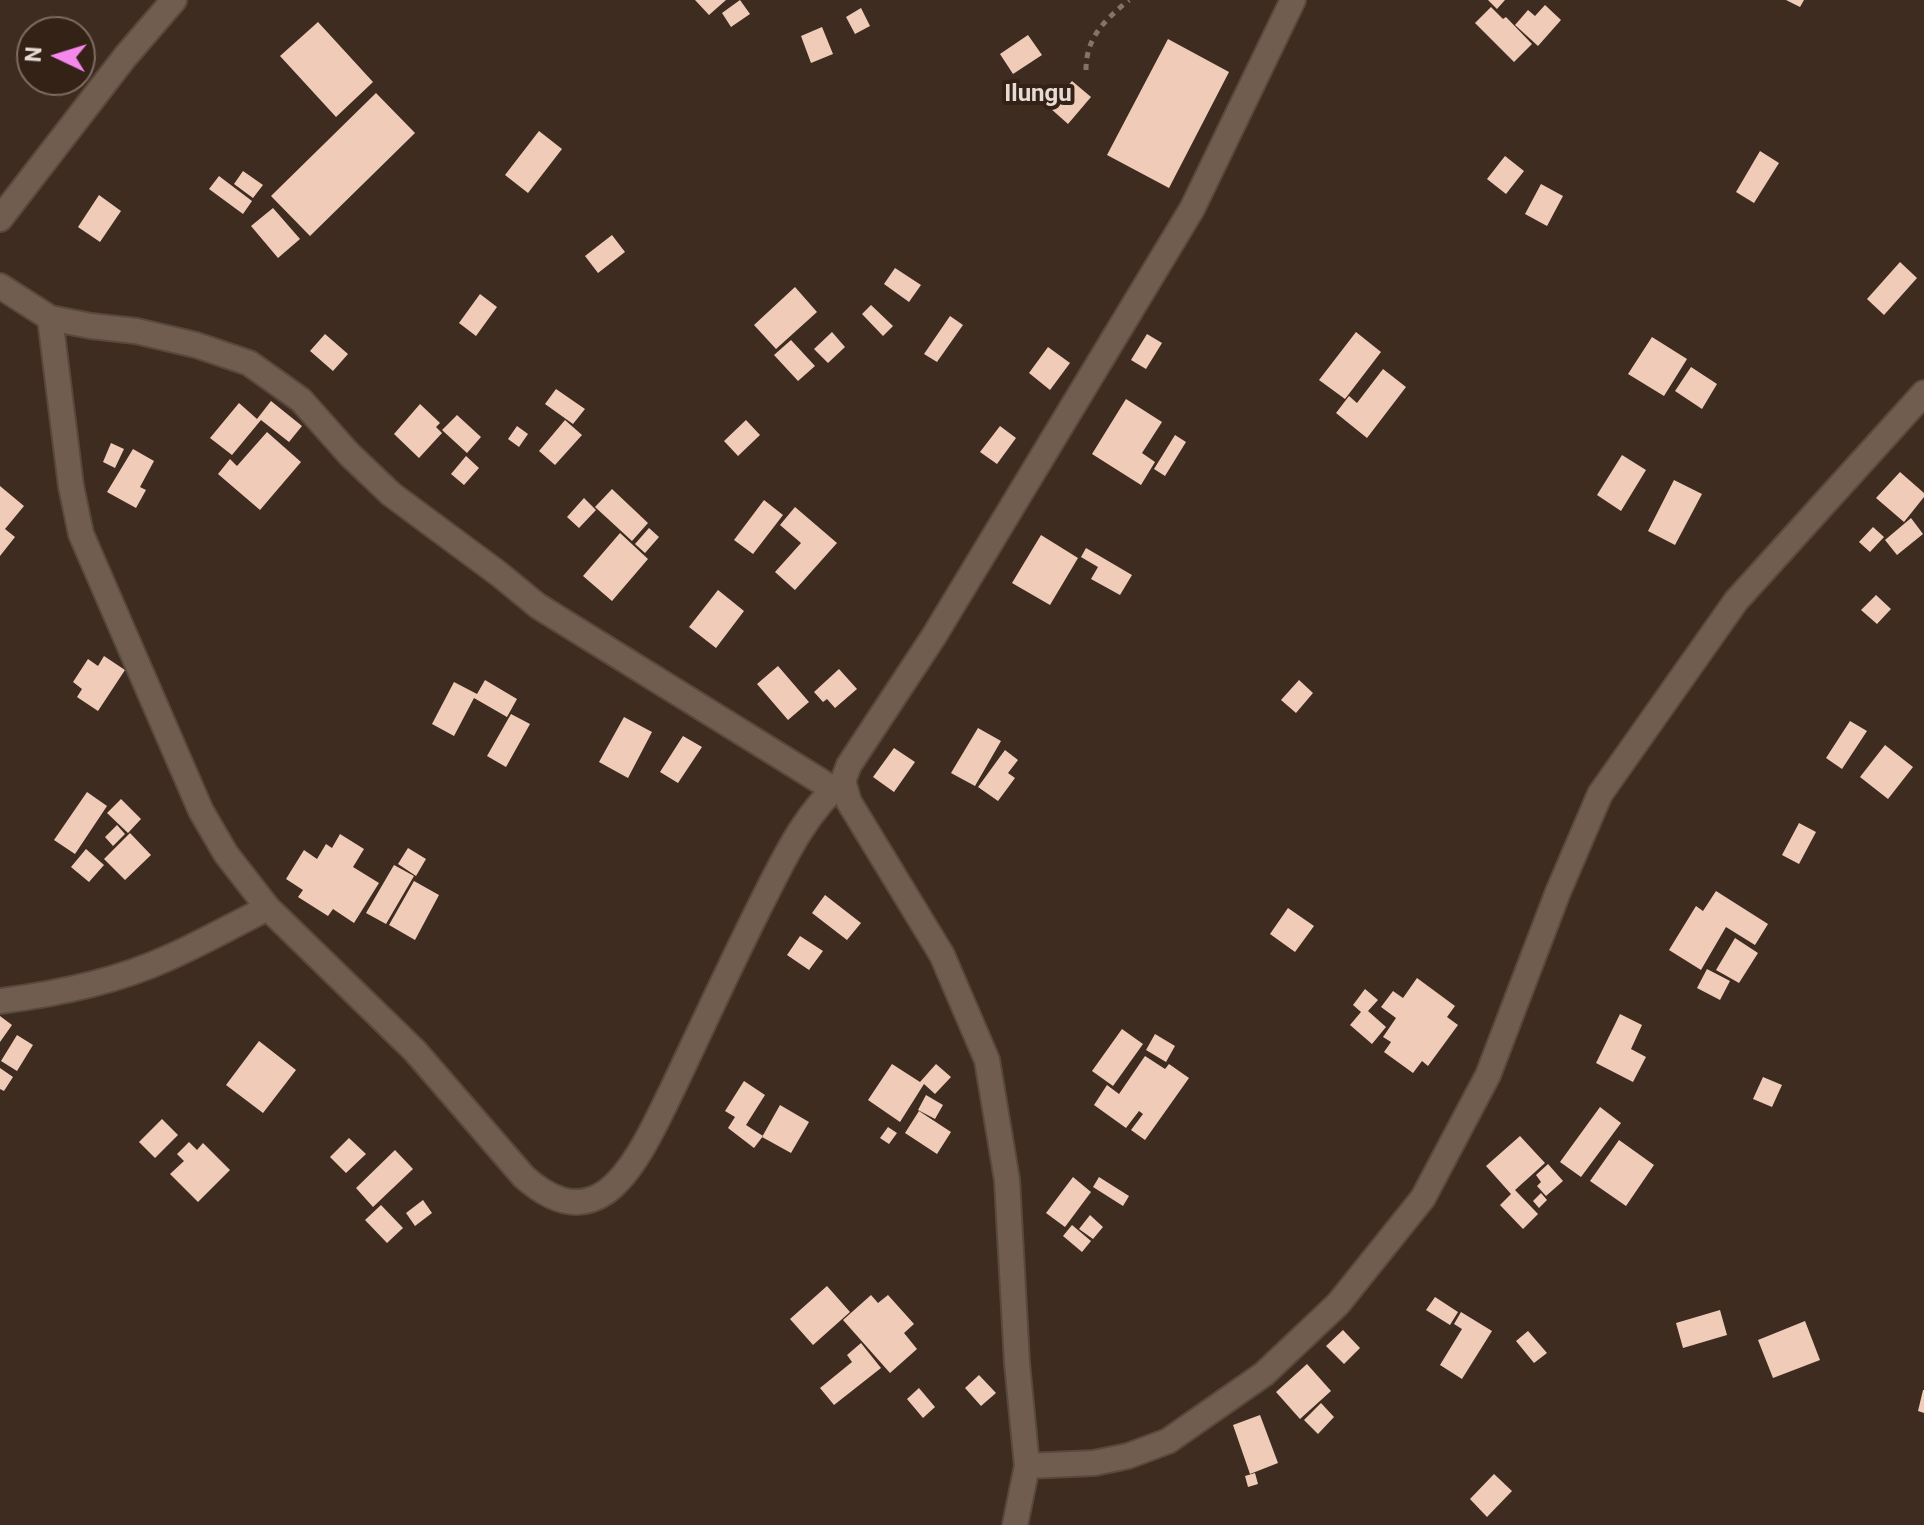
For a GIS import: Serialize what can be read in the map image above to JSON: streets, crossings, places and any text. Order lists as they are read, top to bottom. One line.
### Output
{"districts":["Ilungu"],"north":"left"}
